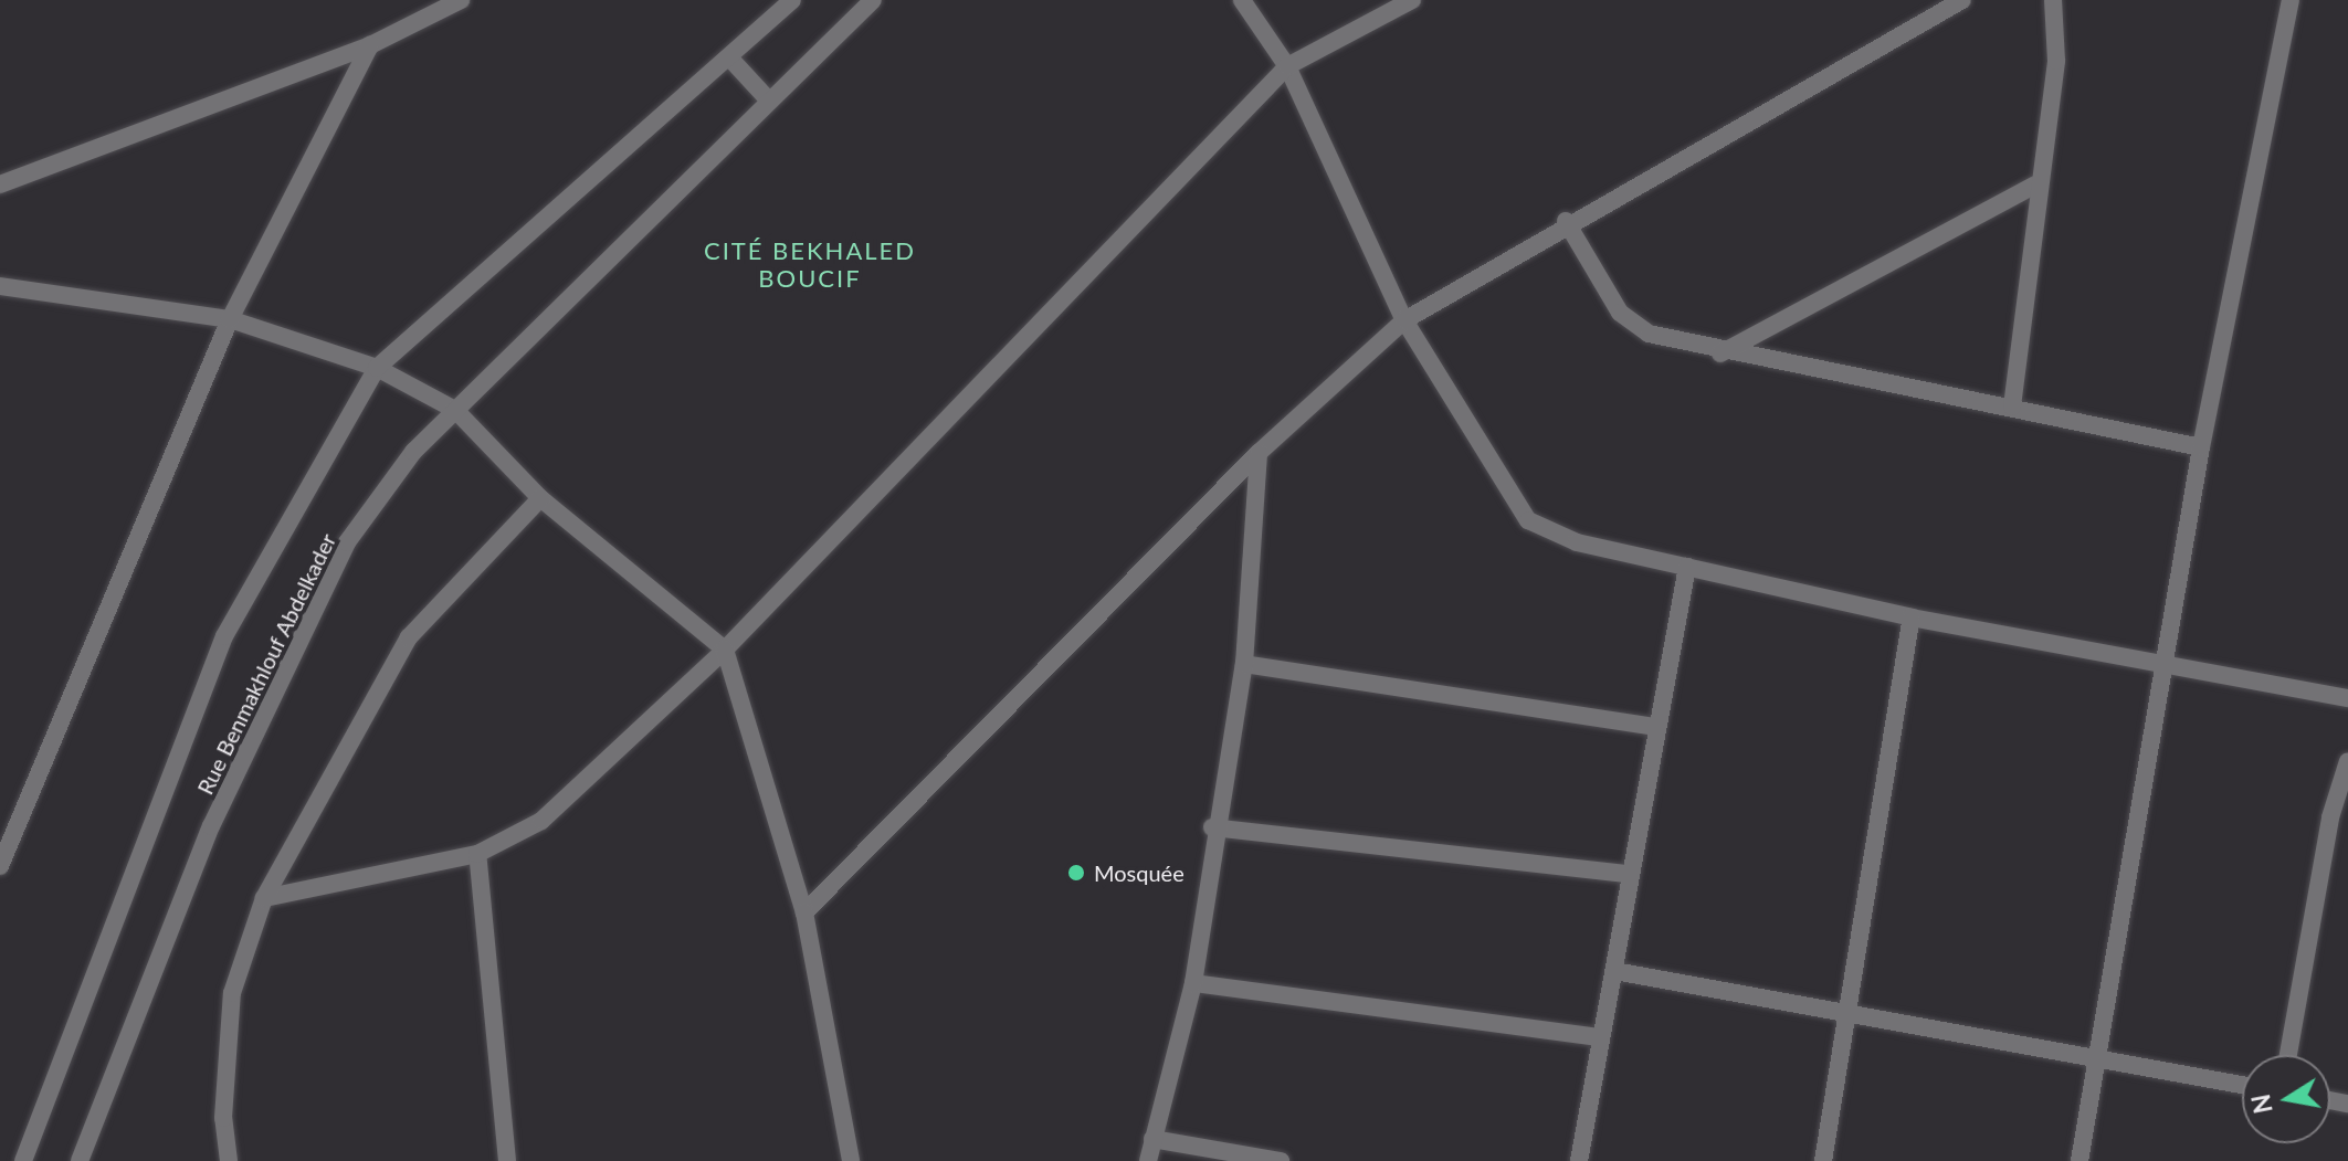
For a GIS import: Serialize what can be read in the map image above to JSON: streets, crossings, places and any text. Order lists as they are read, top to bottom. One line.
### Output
{"streets":{"street":["Rue Benmakhlouf Abdelkader"]},"districts":["CITÉ BEKHALED BOUCIF"],"places":["Mosquée"],"north":"left"}
